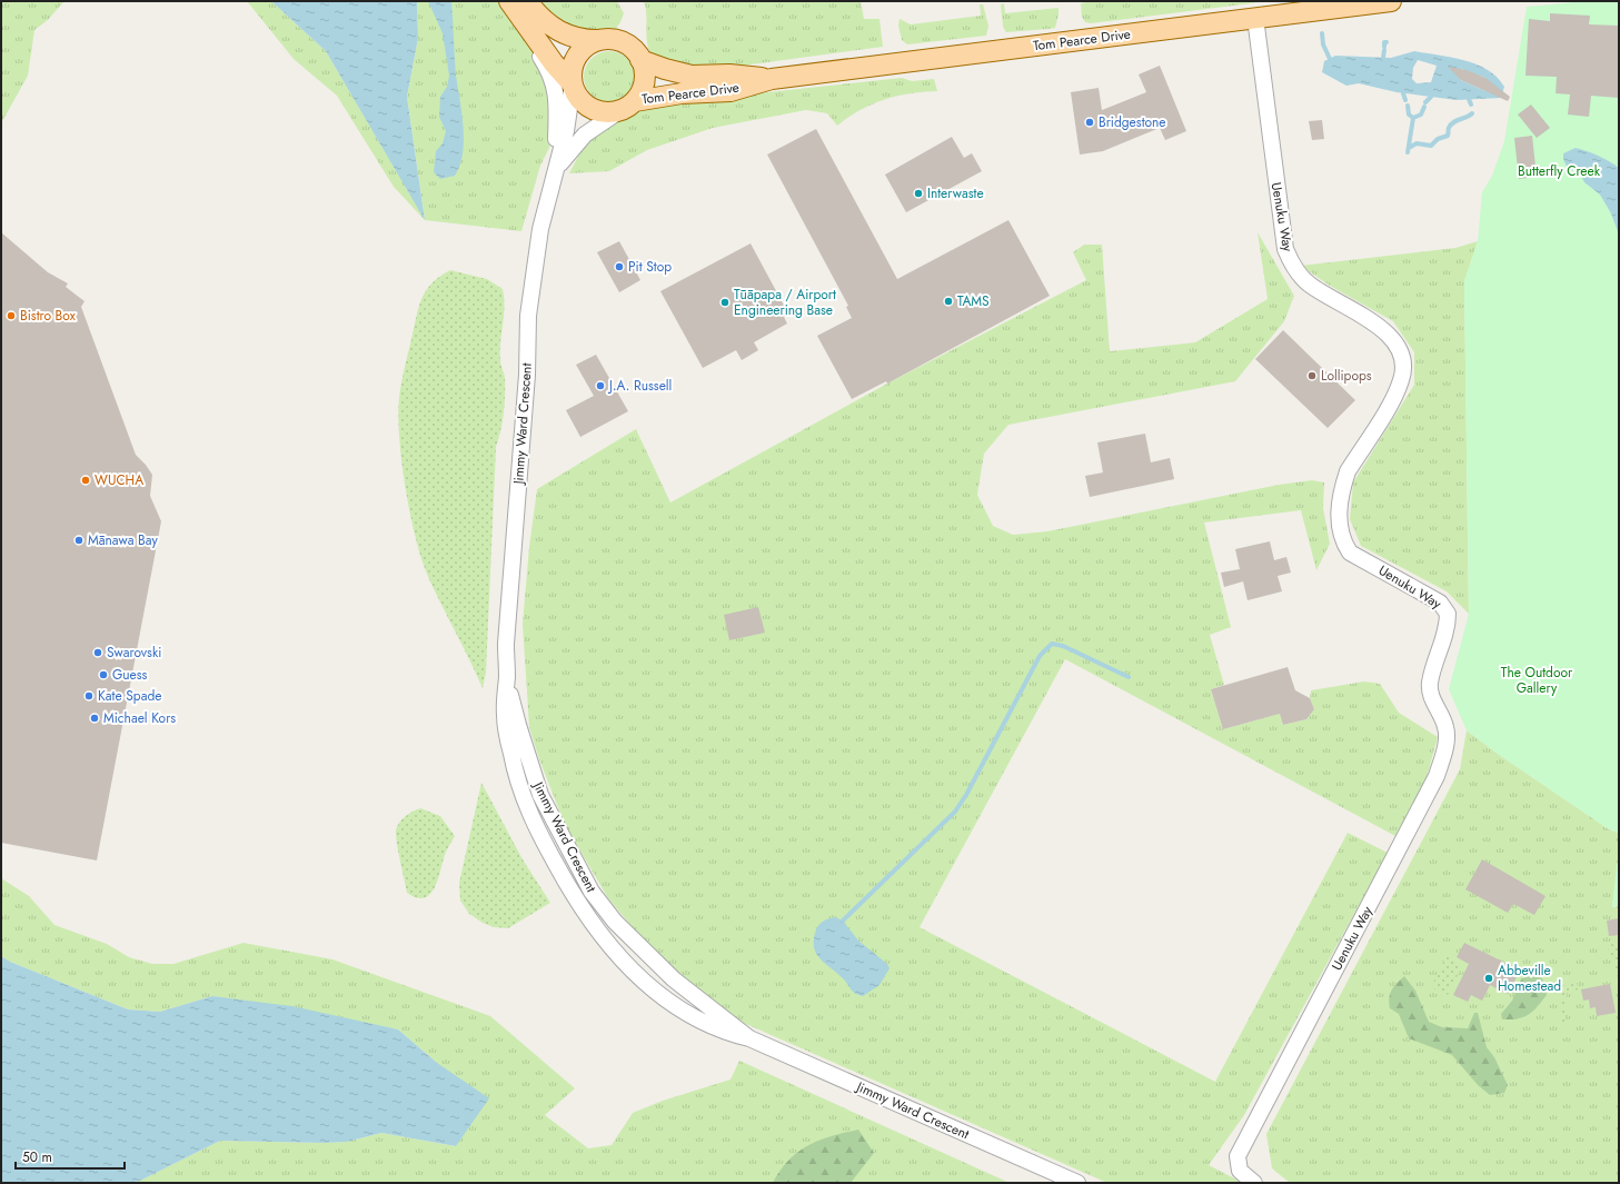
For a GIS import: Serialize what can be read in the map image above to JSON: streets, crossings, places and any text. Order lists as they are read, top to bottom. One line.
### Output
{"streets":{"main road":["Tom Pearce Drive"],"street":["Uenuku Way","Jimmy Ward Crescent"]},"crossings":[["Tom Pearce Drive","Uenuku Way"],["Tom Pearce Drive","Jimmy Ward Crescent"]],"parks":["Butterfly Creek","The Outdoor Gallery"],"places":["Bridgestone","Interwaste","Pit Stop","TAMS","Tūāpapa / Airport Engineering Base","Bistro Box","Lollipops","J.A. Russell","WUCHA","Mānawa Bay","Swarovski","Guess","Kate Spade","Michael Kors","Abbeville Homestead"],"scale_bar":"50 m"}
